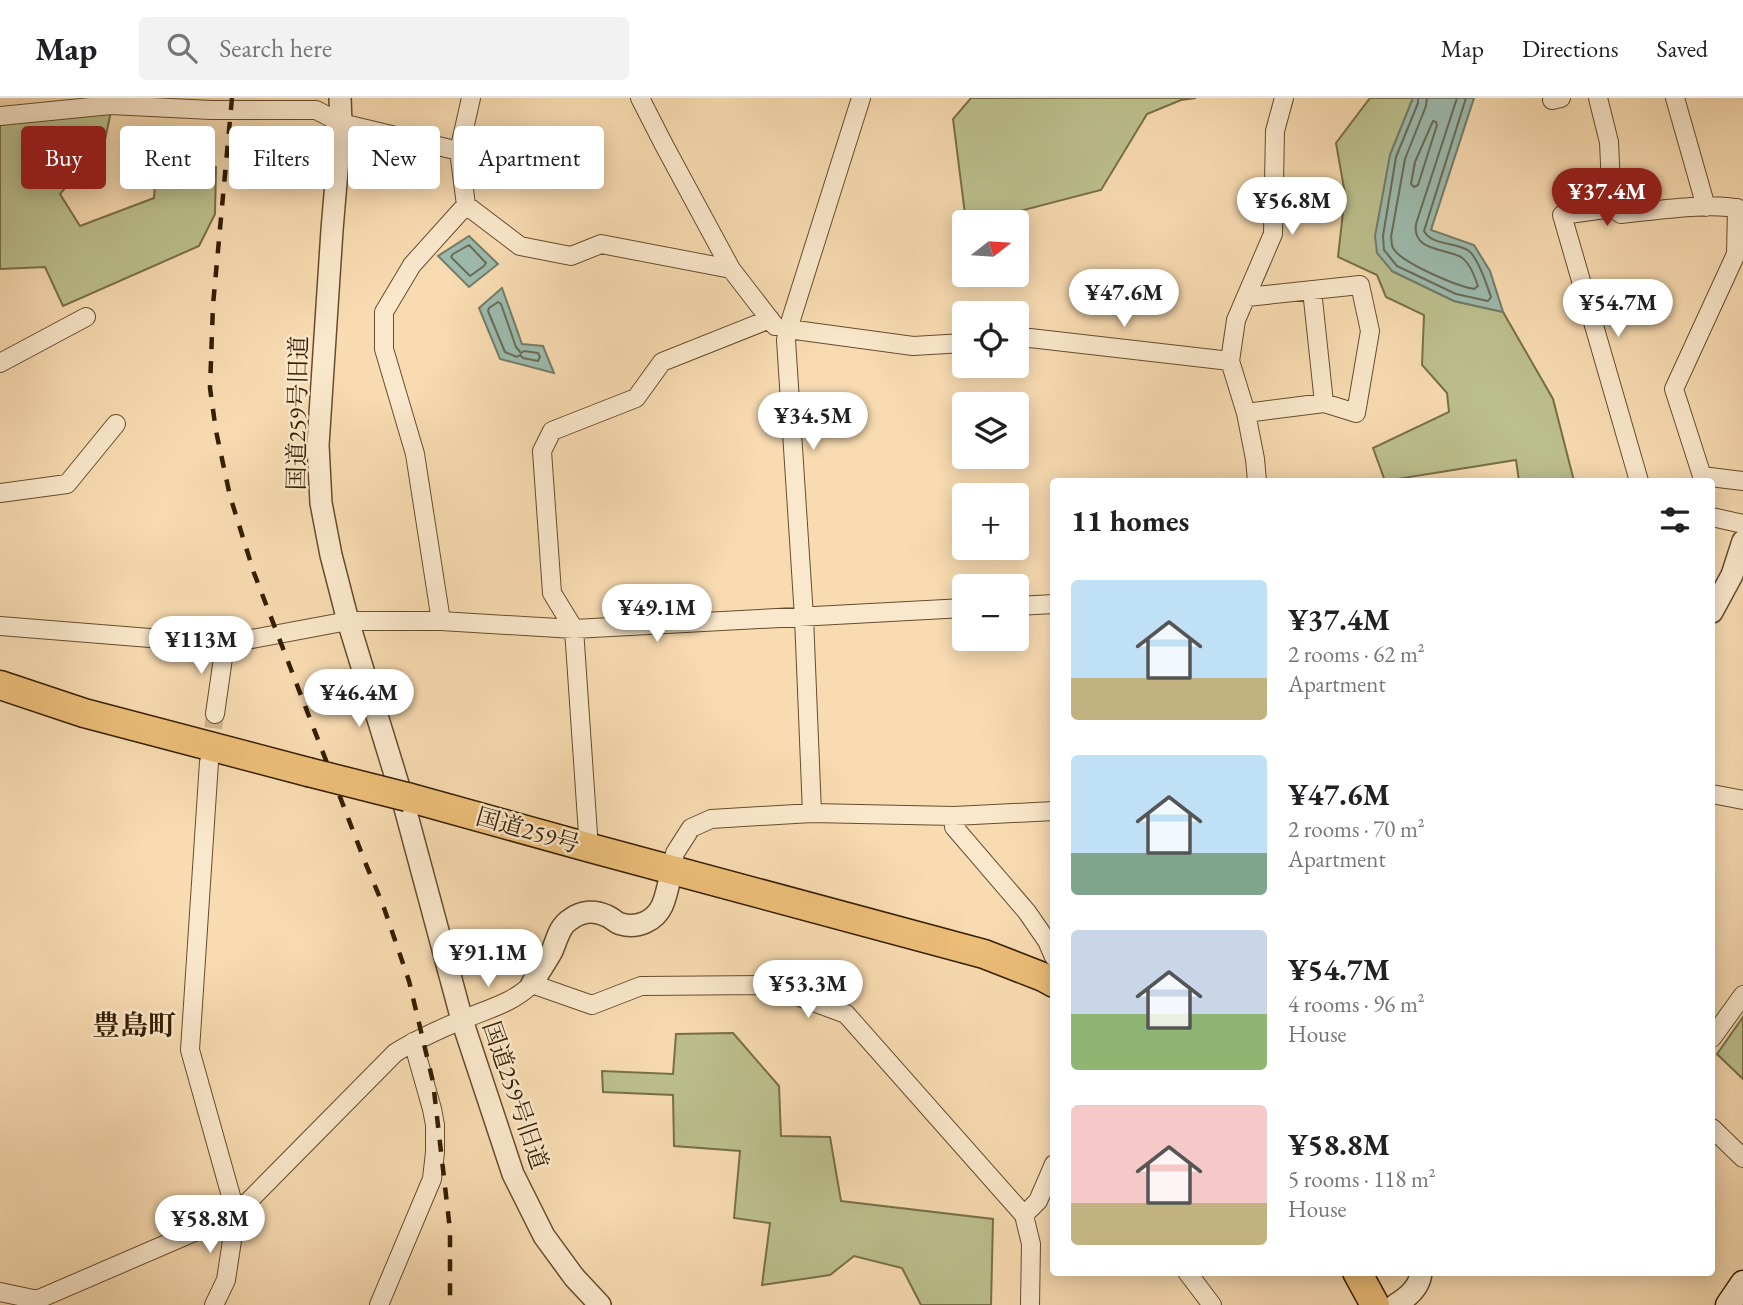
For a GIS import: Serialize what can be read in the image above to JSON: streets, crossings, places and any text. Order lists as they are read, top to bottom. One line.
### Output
{"streets":{"highway":["国道259号"],"street":["国道259号旧道"]},"districts":["豊島町"],"north":"right","page":{"header":"Map","search":"Search here","nav":["Map","Directions","Saved"],"chip":["Buy","Rent","Filters","New","Apartment"],"price":["¥37.4M","¥56.8M","¥47.6M","¥54.7M","¥34.5M","¥49.1M","¥113M","¥46.4M","¥91.1M","¥53.3M","¥58.8M"],"map_buttons":["+","−"],"heading":"11 homes","list":[{"name":"¥37.4M","note":"2 rooms · 62 m² · Apartment"},{"name":"¥47.6M","note":"2 rooms · 70 m² · Apartment"},{"name":"¥54.7M","note":"4 rooms · 96 m² · House"},{"name":"¥58.8M","note":"5 rooms · 118 m² · House"}]}}
